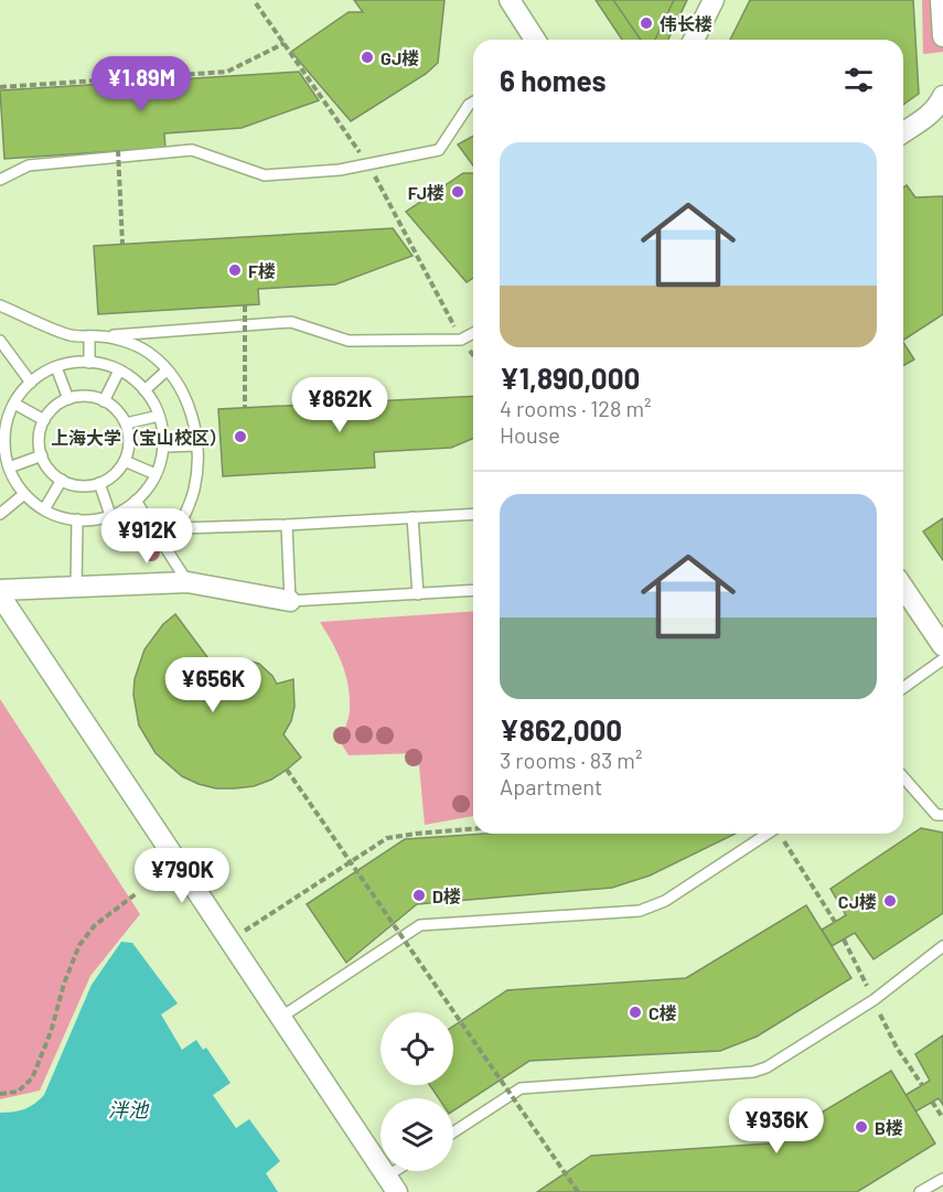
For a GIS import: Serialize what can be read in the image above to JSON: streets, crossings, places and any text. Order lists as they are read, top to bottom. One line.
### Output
{"water":["泮池"],"places":["伟长楼","GJ楼","FJ楼","F楼","上海大学（宝山校区）","D楼","CJ楼","C楼","B楼"],"page":{"heading":"6 homes","price":["¥1.89M","¥862K","¥912K","¥656K","¥790K","¥936K"],"list":[{"name":"¥1,890,000","note":"4 rooms · 128 m² · House"},{"name":"¥862,000","note":"3 rooms · 83 m² · Apartment"}]}}
